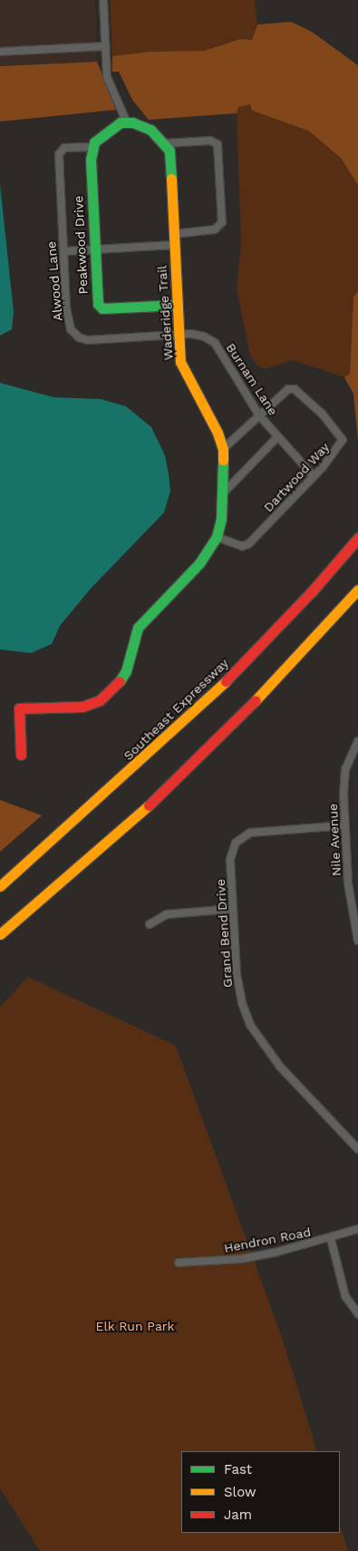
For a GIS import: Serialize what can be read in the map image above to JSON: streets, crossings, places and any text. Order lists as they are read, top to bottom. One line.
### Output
{"streets":{"main road":["Peakwood Drive","Waderidge Trail","Southeast Expressway"],"street":["Alwood Lane","Burnam Lane","Dartwood Way","Nile Avenue","Grand Bend Drive","Hendron Road"]},"crossings":[["Peakwood Drive","Alwood Lane"],["Peakwood Drive","Waderidge Trail"],["Alwood Lane","Waderidge Trail"],["Alwood Lane","Burnam Lane"],["Waderidge Trail","Burnam Lane"],["Waderidge Trail","Dartwood Way"],["Burnam Lane","Dartwood Way"],["Nile Avenue","Grand Bend Drive"]],"parks":["Elk Run Park"],"legend":["Fast","Slow","Jam"]}
